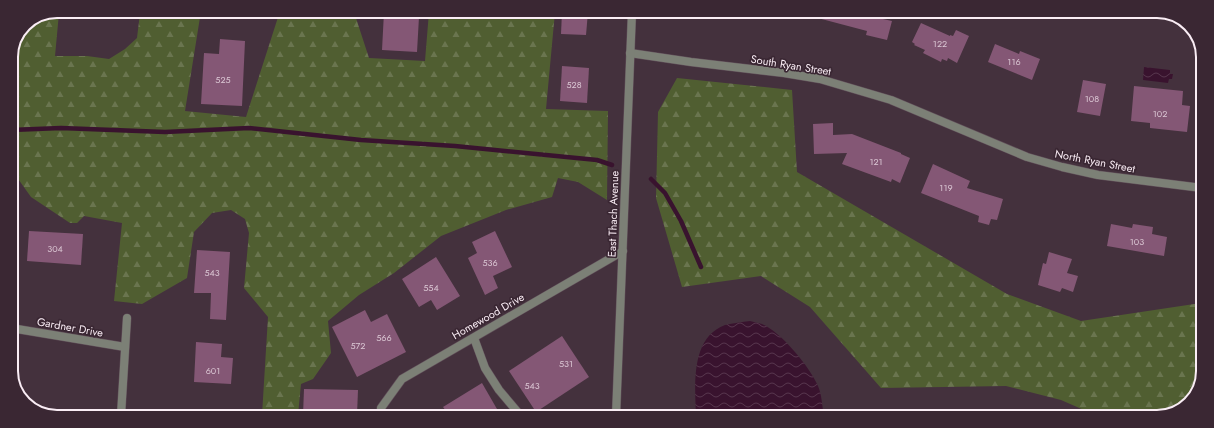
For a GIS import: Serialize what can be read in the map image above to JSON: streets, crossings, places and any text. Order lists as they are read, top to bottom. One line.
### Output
{"streets":{"street":["South Ryan Street","North Ryan Street","East Thach Avenue","Homewood Drive","Gardner Drive"]},"crossings":[["South Ryan Street","North Ryan Street"],["South Ryan Street","East Thach Avenue"],["East Thach Avenue","Homewood Drive"]],"house_numbers":["122","116","525","528","108","102","121","119","103","304","536","543","554","566","572","531","601","543"]}
